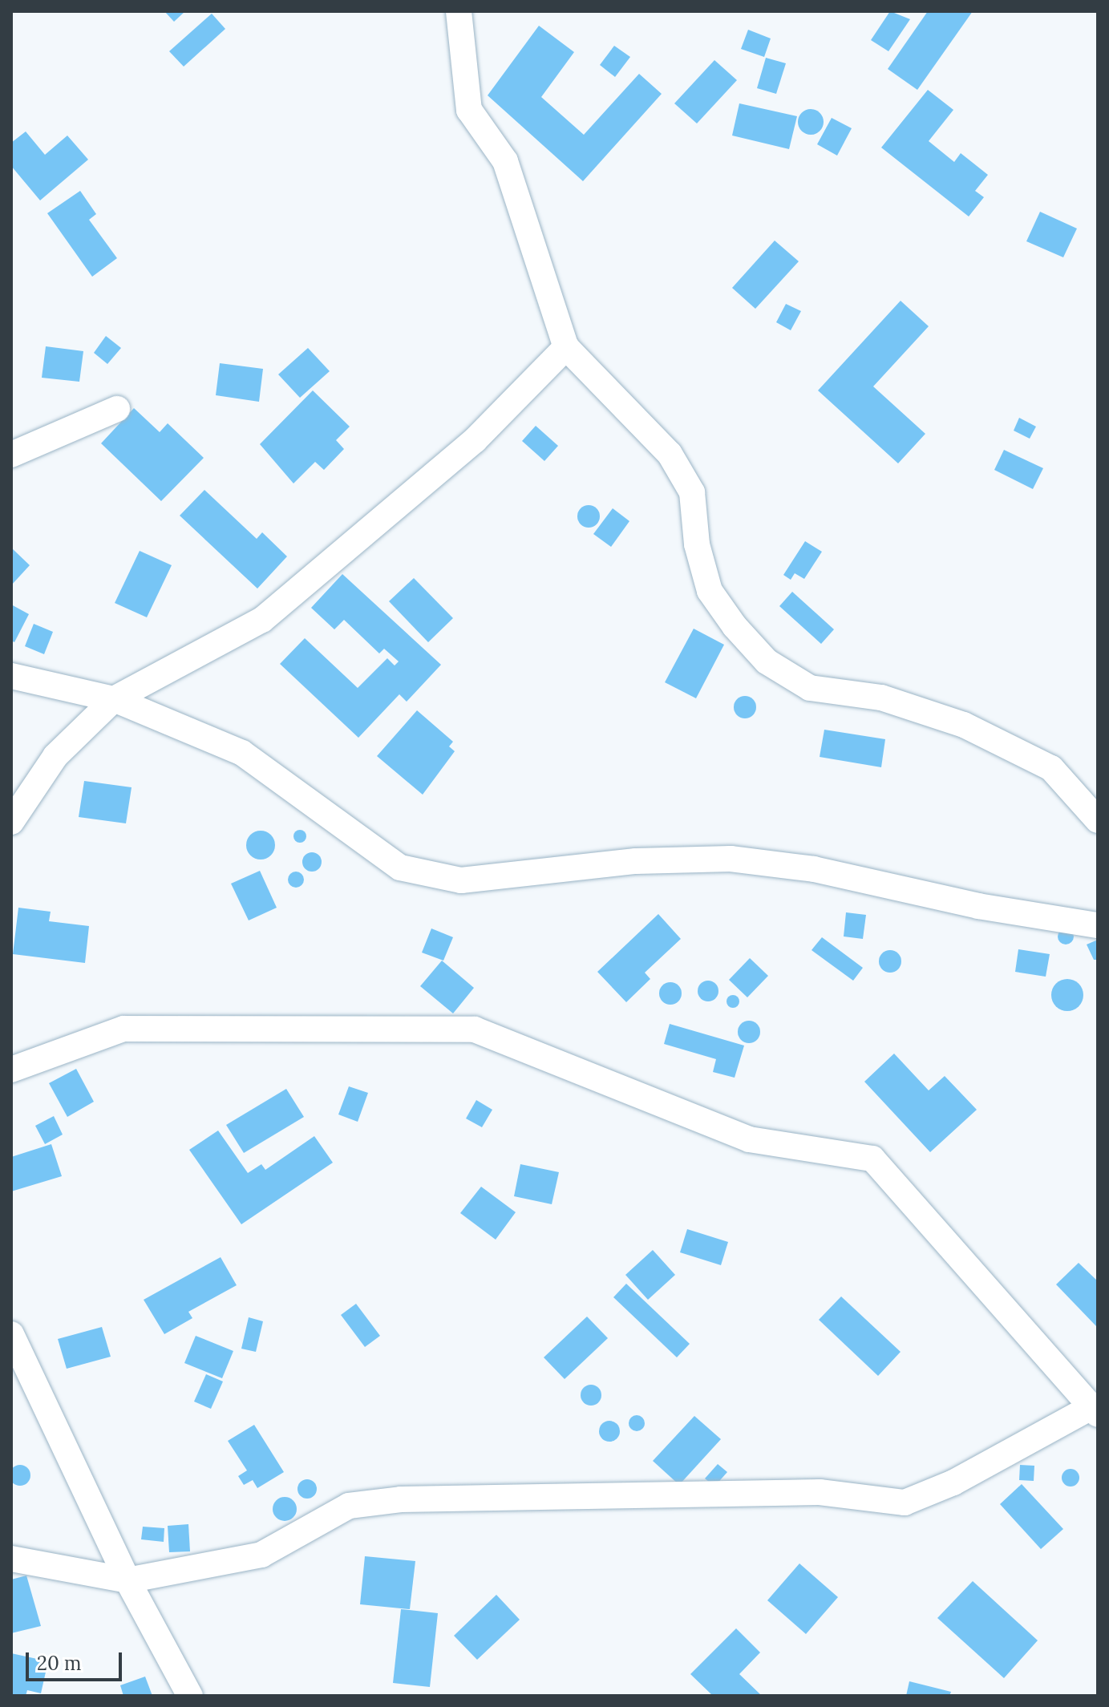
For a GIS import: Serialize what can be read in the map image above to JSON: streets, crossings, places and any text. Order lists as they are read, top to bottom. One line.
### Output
{"scale_bar":"20 m"}
